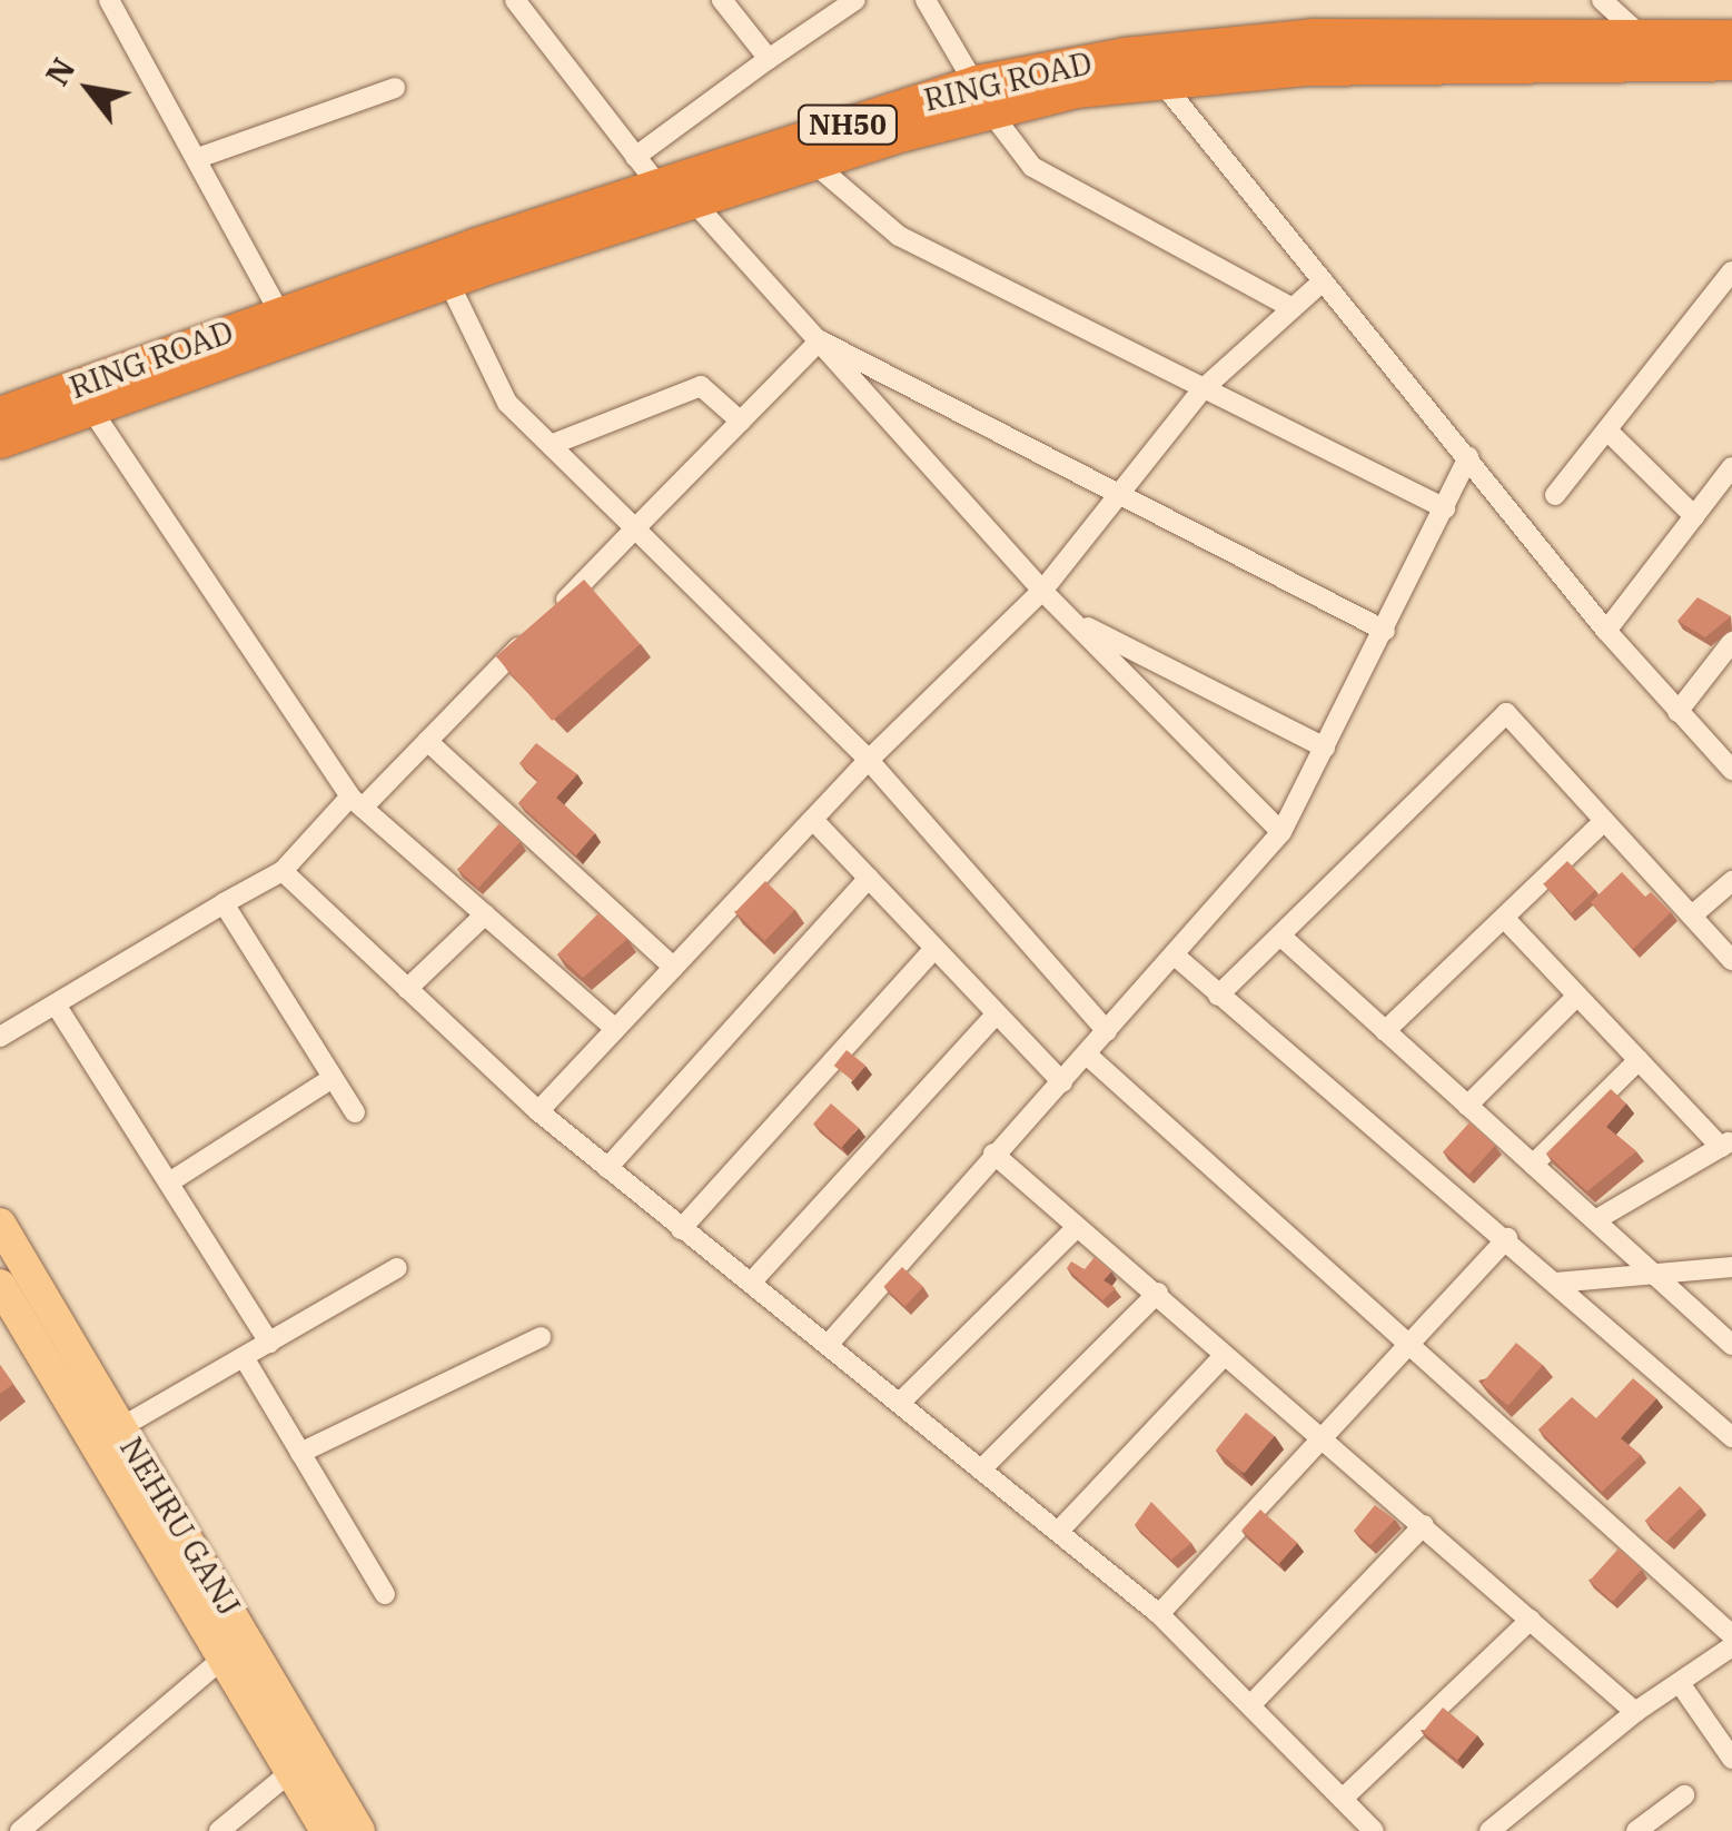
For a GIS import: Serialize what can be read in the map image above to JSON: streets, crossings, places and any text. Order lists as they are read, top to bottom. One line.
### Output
{"streets":{"highway":["RING ROAD","NH50"],"main road":["NEHRU GANJ"]},"north":"top left"}
